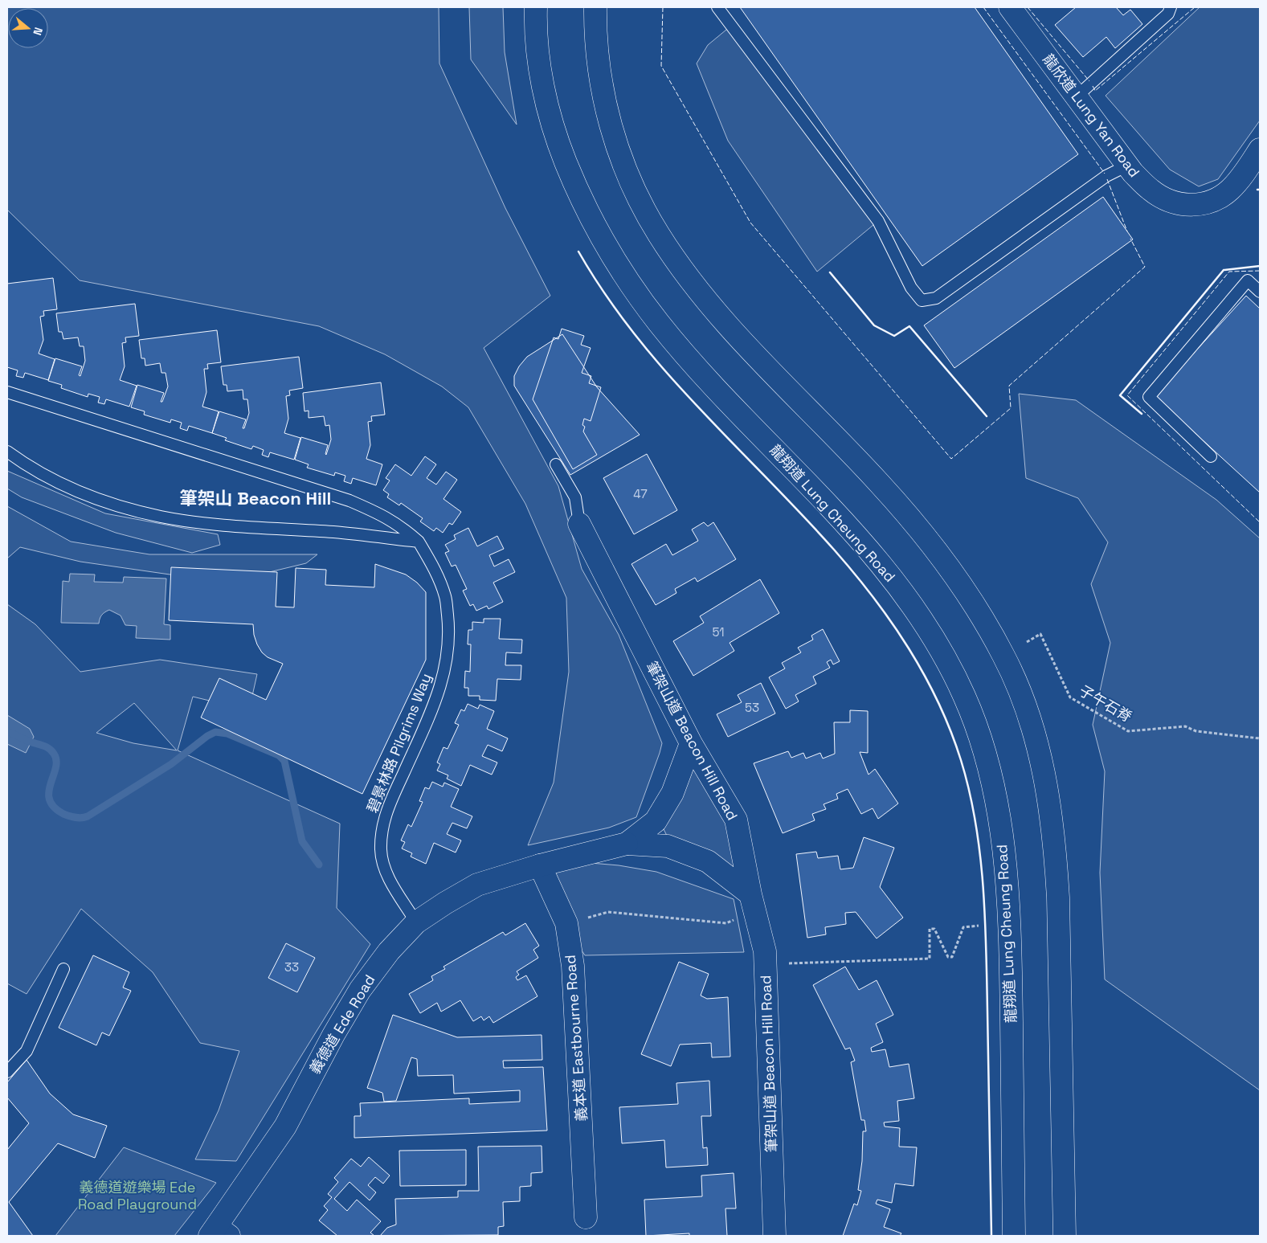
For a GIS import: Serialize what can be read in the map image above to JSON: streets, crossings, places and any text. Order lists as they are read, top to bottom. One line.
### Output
{"streets":{"main road":["龍欣道 Lung Yan Road","龍翔道 Lung Cheung Road","筆架山道 Beacon Hill Road","義德道 Ede Road","義本道 Eastbourne Road"],"lane":["碧景林路 Pilgrims Way"],"path":["子午石脊"]},"crossings":[["筆架山道 Beacon Hill Road","義德道 Ede Road"],["碧景林路 Pilgrims Way","義德道 Ede Road"],["義德道 Ede Road","義本道 Eastbourne Road"]],"districts":["筆架山 Beacon Hill"],"parks":["義德道遊樂場 Ede Road Playground"],"house_numbers":["47","51","53","33"],"north":"right"}
